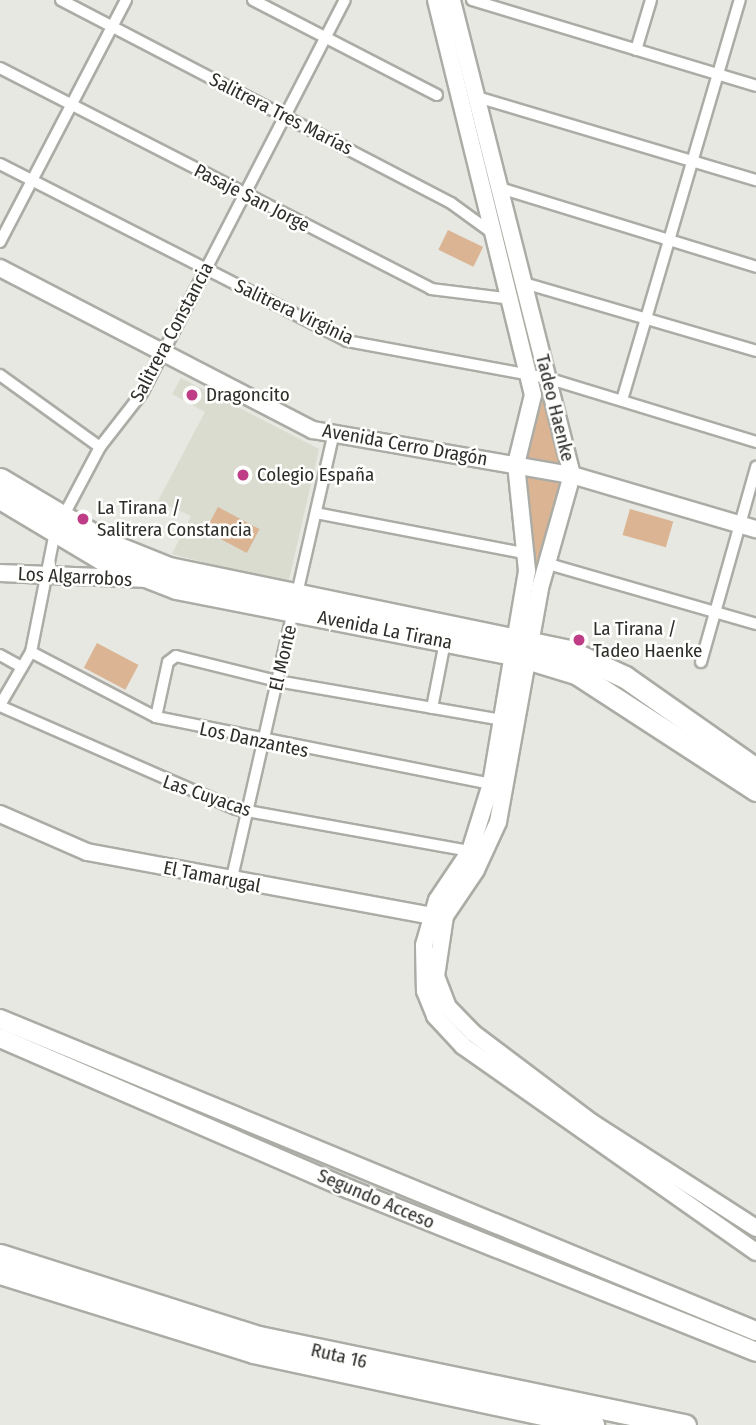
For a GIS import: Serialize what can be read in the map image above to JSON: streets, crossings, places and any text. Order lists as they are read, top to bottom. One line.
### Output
{"streets":{"highway":["Avenida La Tirana","Ruta 16"],"main road":["Segundo Acceso"],"street":["Salitrera Tres Marías","Pasaje San Jorge","Salitrera Virginia","Salitrera Constancia","Tadeo Haenke","Avenida Cerro Dragón","Los Algarrobos","El Monte","Los Danzantes","Las Cuyacas","El Tamarugal"]},"crossings":[["Salitrera Tres Marías","Salitrera Constancia"],["Salitrera Tres Marías","Tadeo Haenke"],["Pasaje San Jorge","Salitrera Constancia"],["Pasaje San Jorge","Tadeo Haenke"],["Salitrera Virginia","Salitrera Constancia"],["Salitrera Virginia","Tadeo Haenke"],["Salitrera Constancia","Avenida Cerro Dragón"],["Salitrera Constancia","Los Algarrobos"],["Salitrera Constancia","Avenida La Tirana"],["Salitrera Constancia","Los Danzantes"],["Salitrera Constancia","Las Cuyacas"],["Tadeo Haenke","Avenida Cerro Dragón"],["Tadeo Haenke","Avenida La Tirana"],["Tadeo Haenke","Los Danzantes"],["Tadeo Haenke","Las Cuyacas"],["Tadeo Haenke","El Tamarugal"],["Avenida Cerro Dragón","El Monte"],["Los Algarrobos","Avenida La Tirana"],["Avenida La Tirana","El Monte"],["El Monte","Los Danzantes"],["El Monte","Las Cuyacas"],["El Monte","El Tamarugal"]],"places":["Dragoncito","Colegio España","La Tirana / Salitrera Constancia","La Tirana / Tadeo Haenke"]}
